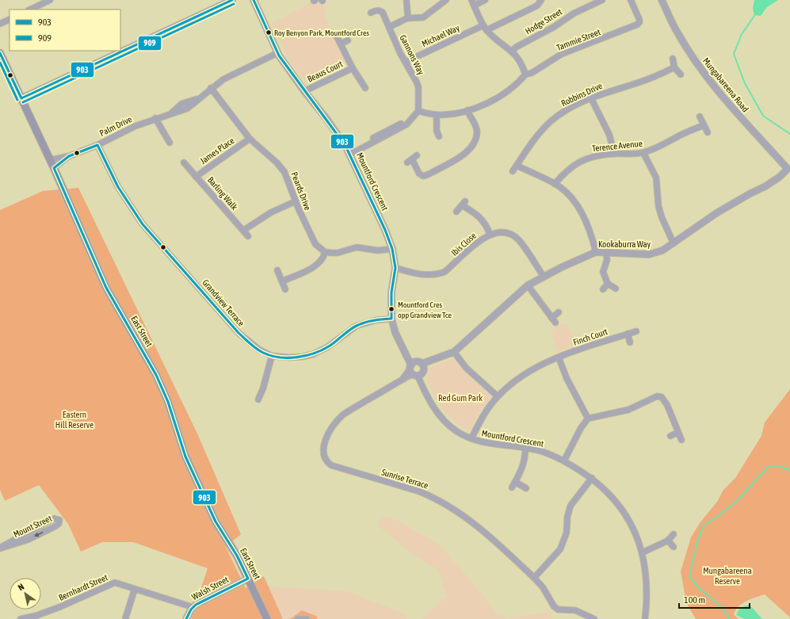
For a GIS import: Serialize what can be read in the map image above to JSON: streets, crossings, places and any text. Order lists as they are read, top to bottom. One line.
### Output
{"streets":{"main road":["East Street"],"street":["Hodge Street","Michael Way","Tammie Street","Gannons Way","Beaus Court","Mungabareena Road","Robbins Drive","Palm Drive","Terence Avenue","James Place","Mountford Crescent","Peards Drive","Barling Walk","Ibis Close","Kookaburra Way","Grandview Terrace","Finch Court","Sunrise Terrace","Mount Street","Bernhardt Street","Walsh Street"]},"crossings":[["Michael Way","Gannons Way"],["Beaus Court","Mountford Crescent"],["Mungabareena Road","Kookaburra Way"],["Palm Drive","Mountford Crescent"],["Palm Drive","Peards Drive"],["Palm Drive","Grandview Terrace"],["Palm Drive","East Street"],["James Place","Peards Drive"],["James Place","Barling Walk"],["Mountford Crescent","Ibis Close"],["Mountford Crescent","Kookaburra Way"],["Mountford Crescent","Grandview Terrace"],["Mountford Crescent","Finch Court"],["Mountford Crescent","Sunrise Terrace"],["Ibis Close","Kookaburra Way"],["Kookaburra Way","Sunrise Terrace"],["East Street","Walsh Street"],["Bernhardt Street","Walsh Street"]],"parks":["Red Gum Park","Eastern Hill Reserve","Mungabareena Reserve"],"places":["Roy Benyon Park, Mountford Cres","Mountford Cres opp Grandview Tce"],"lines":["transit line 903","transit line 909"],"legend":["903","909"],"scale_bar":"100 m","north":"top left"}
